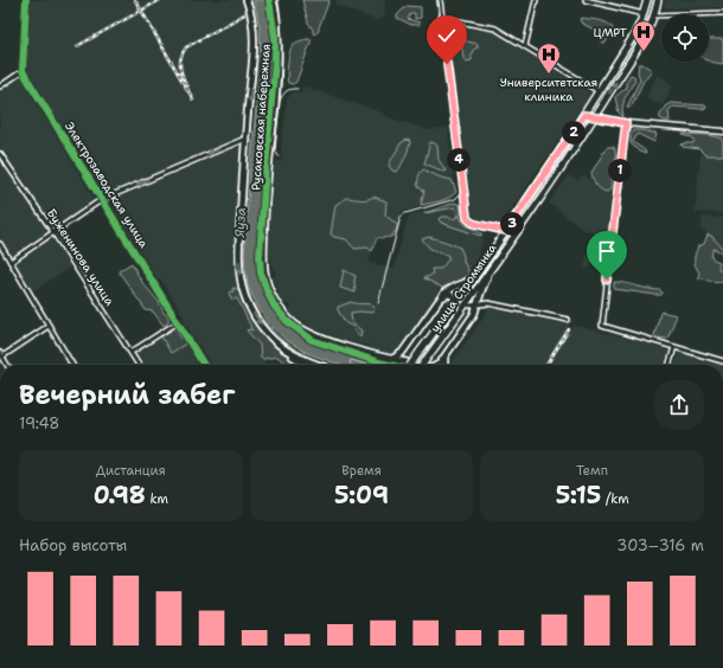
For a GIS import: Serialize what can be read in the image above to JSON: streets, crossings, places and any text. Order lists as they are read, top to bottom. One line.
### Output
{"streets":{"main road":["Русаковская набережная","улица Стромынка"],"street":["Электрозаводская улица","Буженинова улица"]},"water":["Яуза"],"places":{"hospital":["ЦМРТ","Университетская клиника"]},"page":{"pins":["2","4","1","3"],"heading":["Вечерний забег","19:48"],"stats":[["Дистанция","0.98 km"],["Время","5:09"],["Темп","5:15 /km"]],"chart":["Набор высоты","303–316 m"]}}
